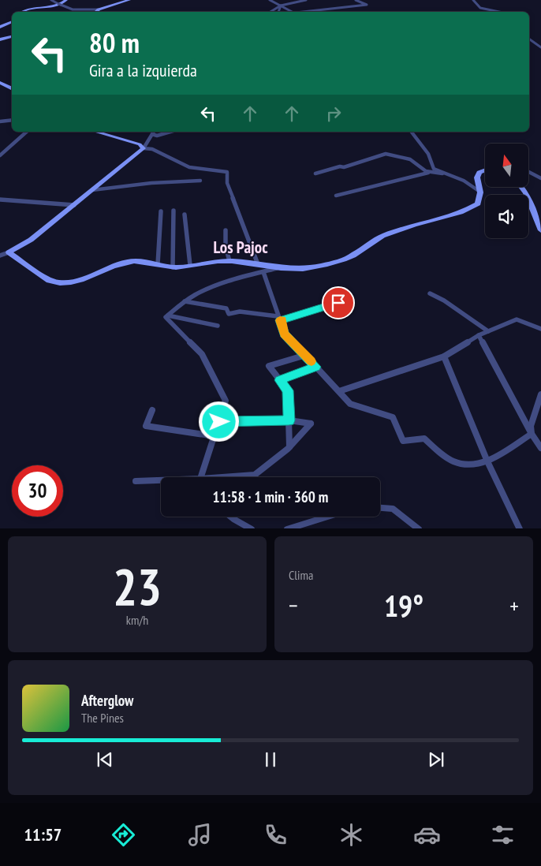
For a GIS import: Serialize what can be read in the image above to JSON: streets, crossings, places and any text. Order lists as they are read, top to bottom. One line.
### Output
{"districts":["Los Pajoc"],"north":"top","page":{"turn":["80 m","Gira a la izquierda"],"limit":"30","trip":"11:58 · 1 min · 360 m","tile":[["23","km/h"],"Clima"],"heat":["−","19°","+"],"song":["Afterglow","The Pines"],"tabs":"11:57"}}
